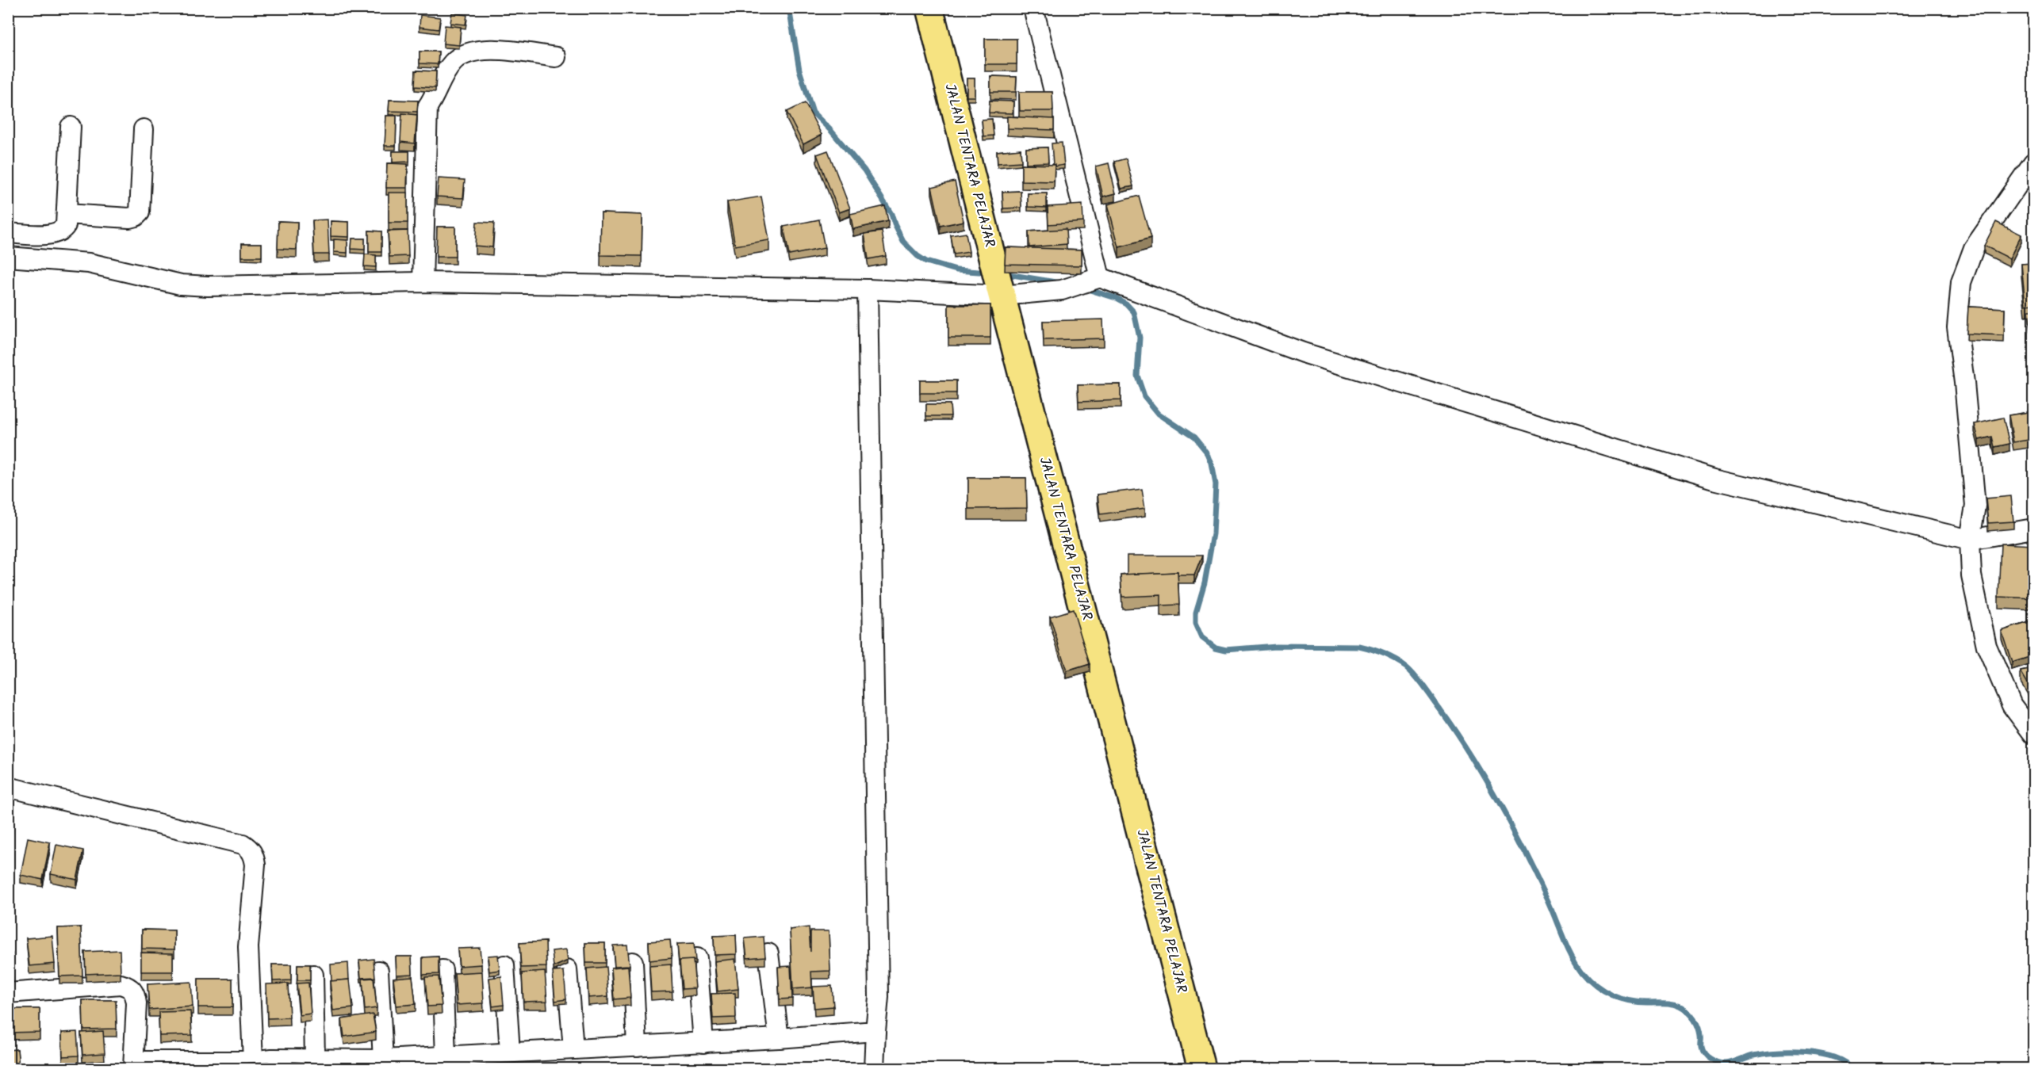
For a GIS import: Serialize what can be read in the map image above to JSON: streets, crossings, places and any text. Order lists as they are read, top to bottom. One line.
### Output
{"streets":{"highway":["JALAN TENTARA PELAJAR"]}}
